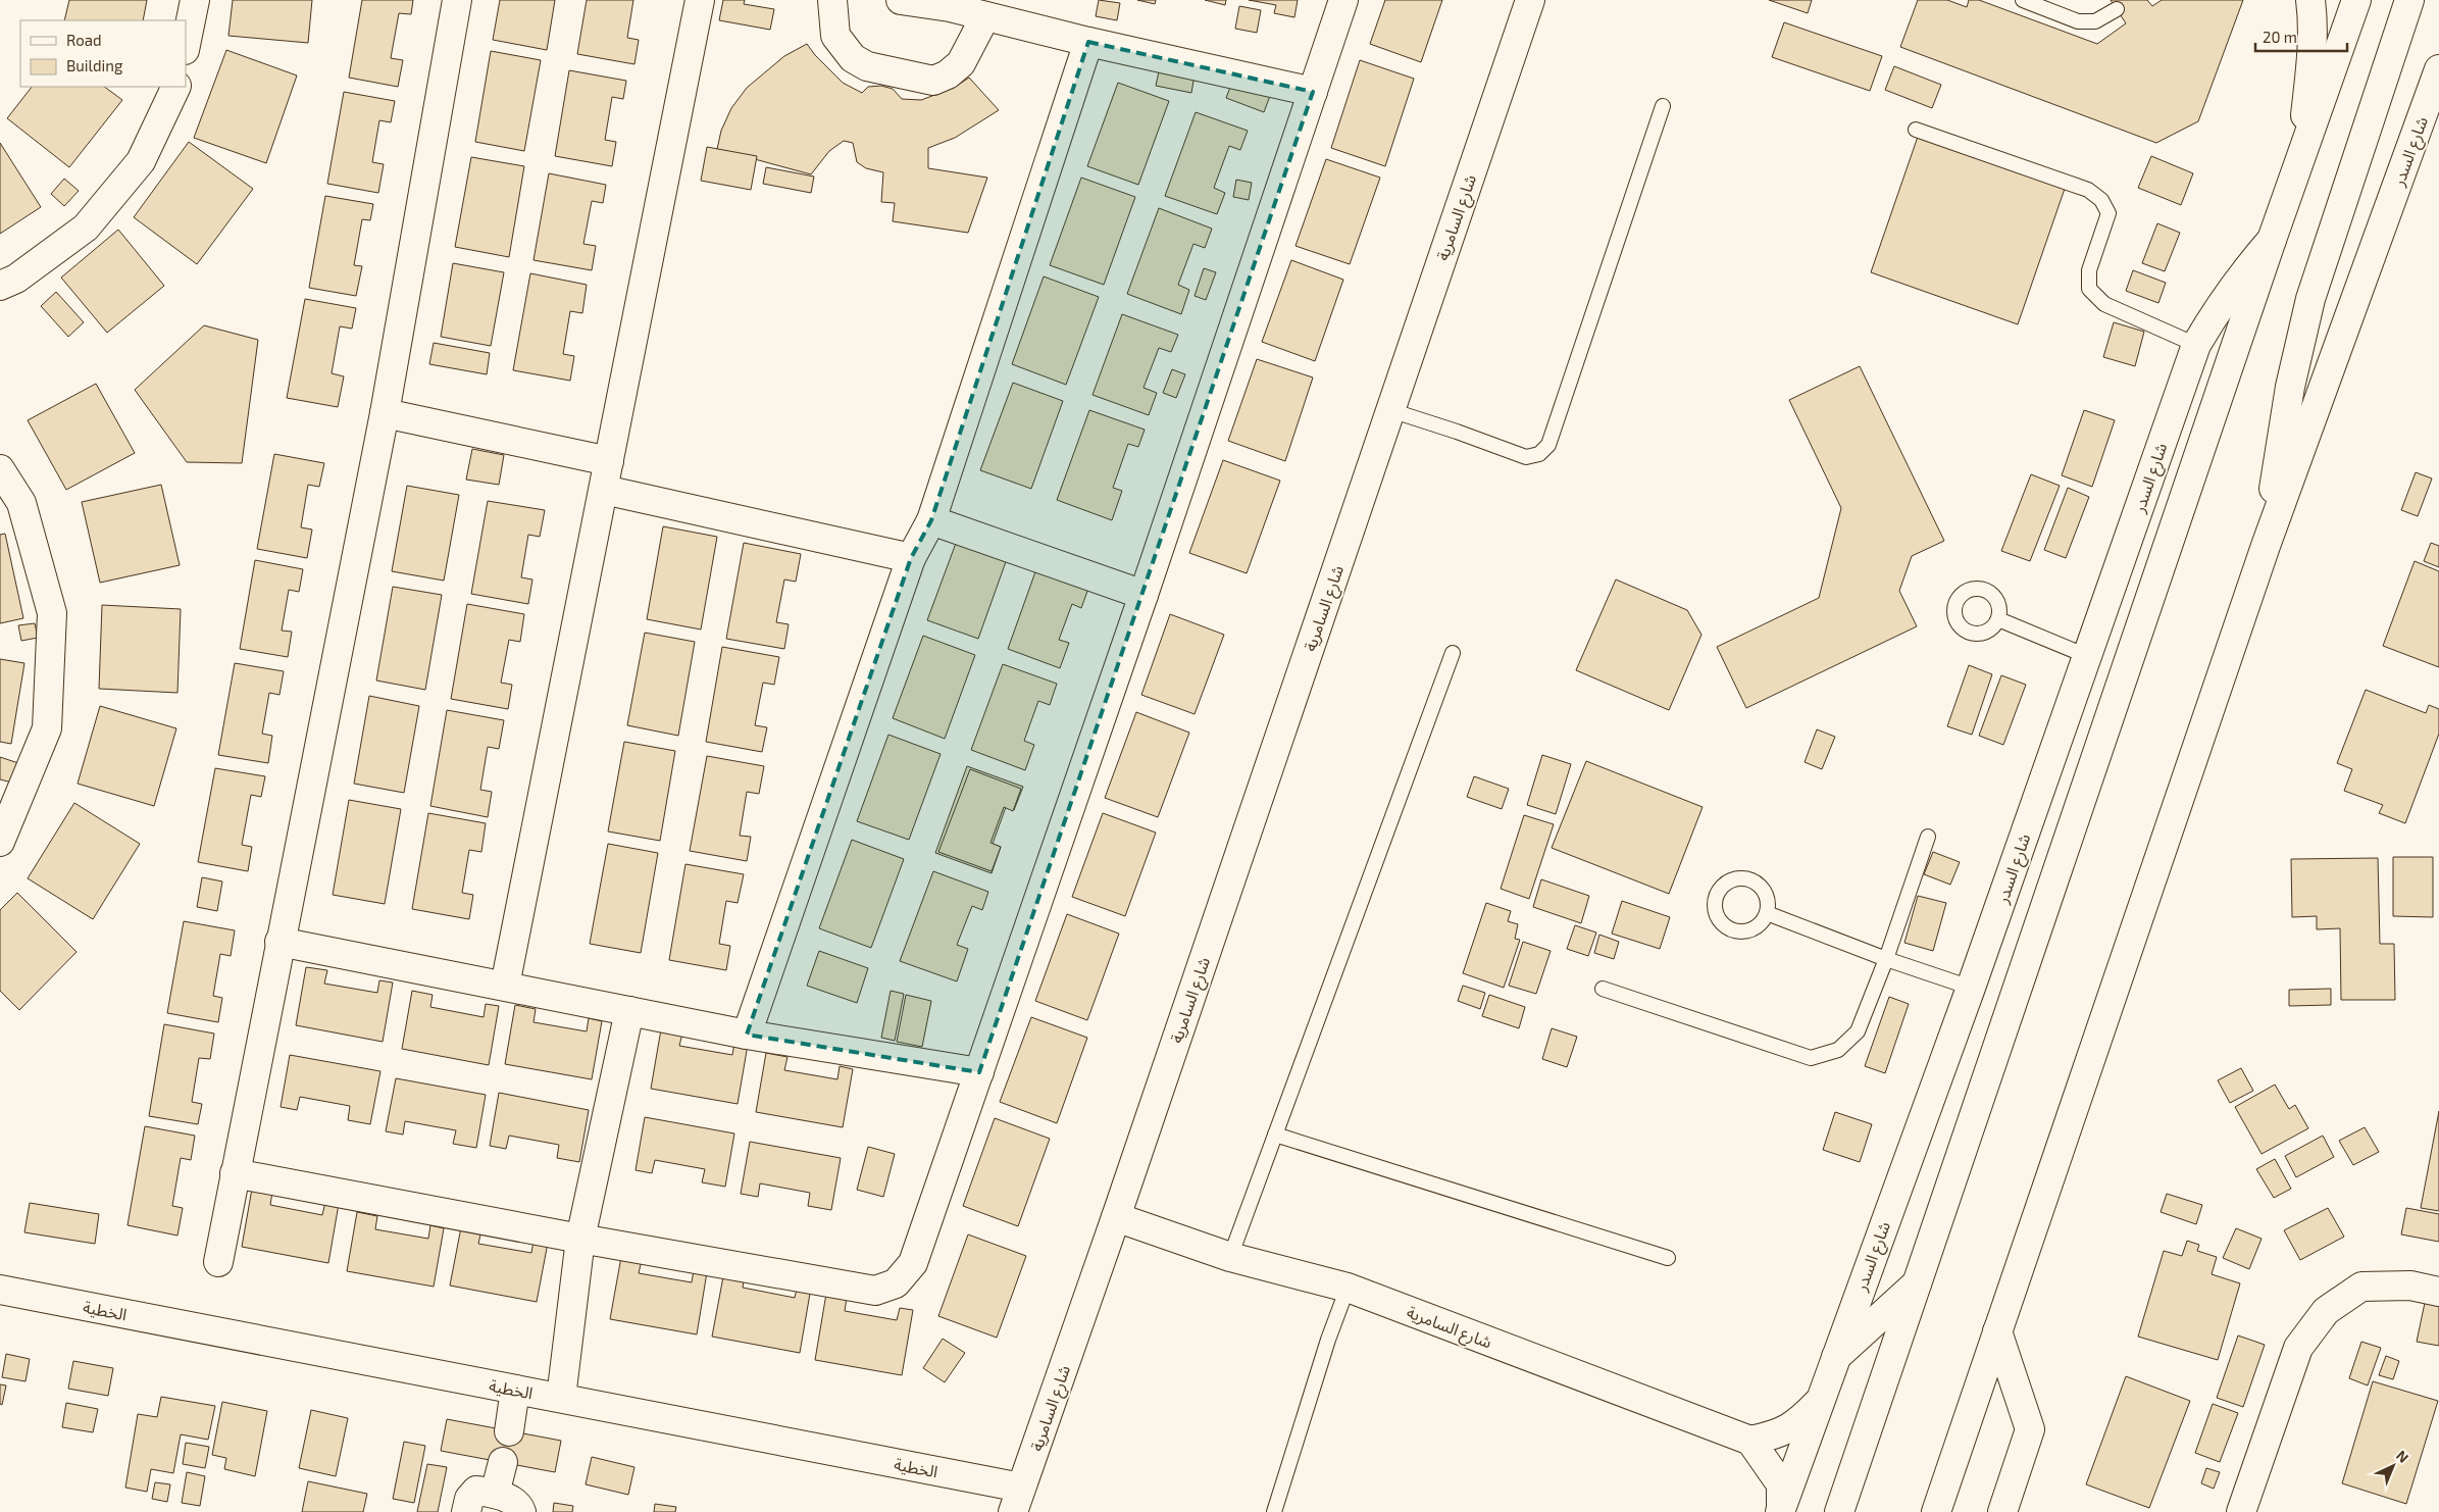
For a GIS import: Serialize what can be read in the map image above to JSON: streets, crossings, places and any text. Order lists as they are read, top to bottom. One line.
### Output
{"streets":{"street":["شارع السدر","شارع السامرية","الخطية"]},"crossings":[["شارع السامرية","الخطية"]],"legend":["Road","Building"],"scale_bar":"20 m","north":"top right"}
